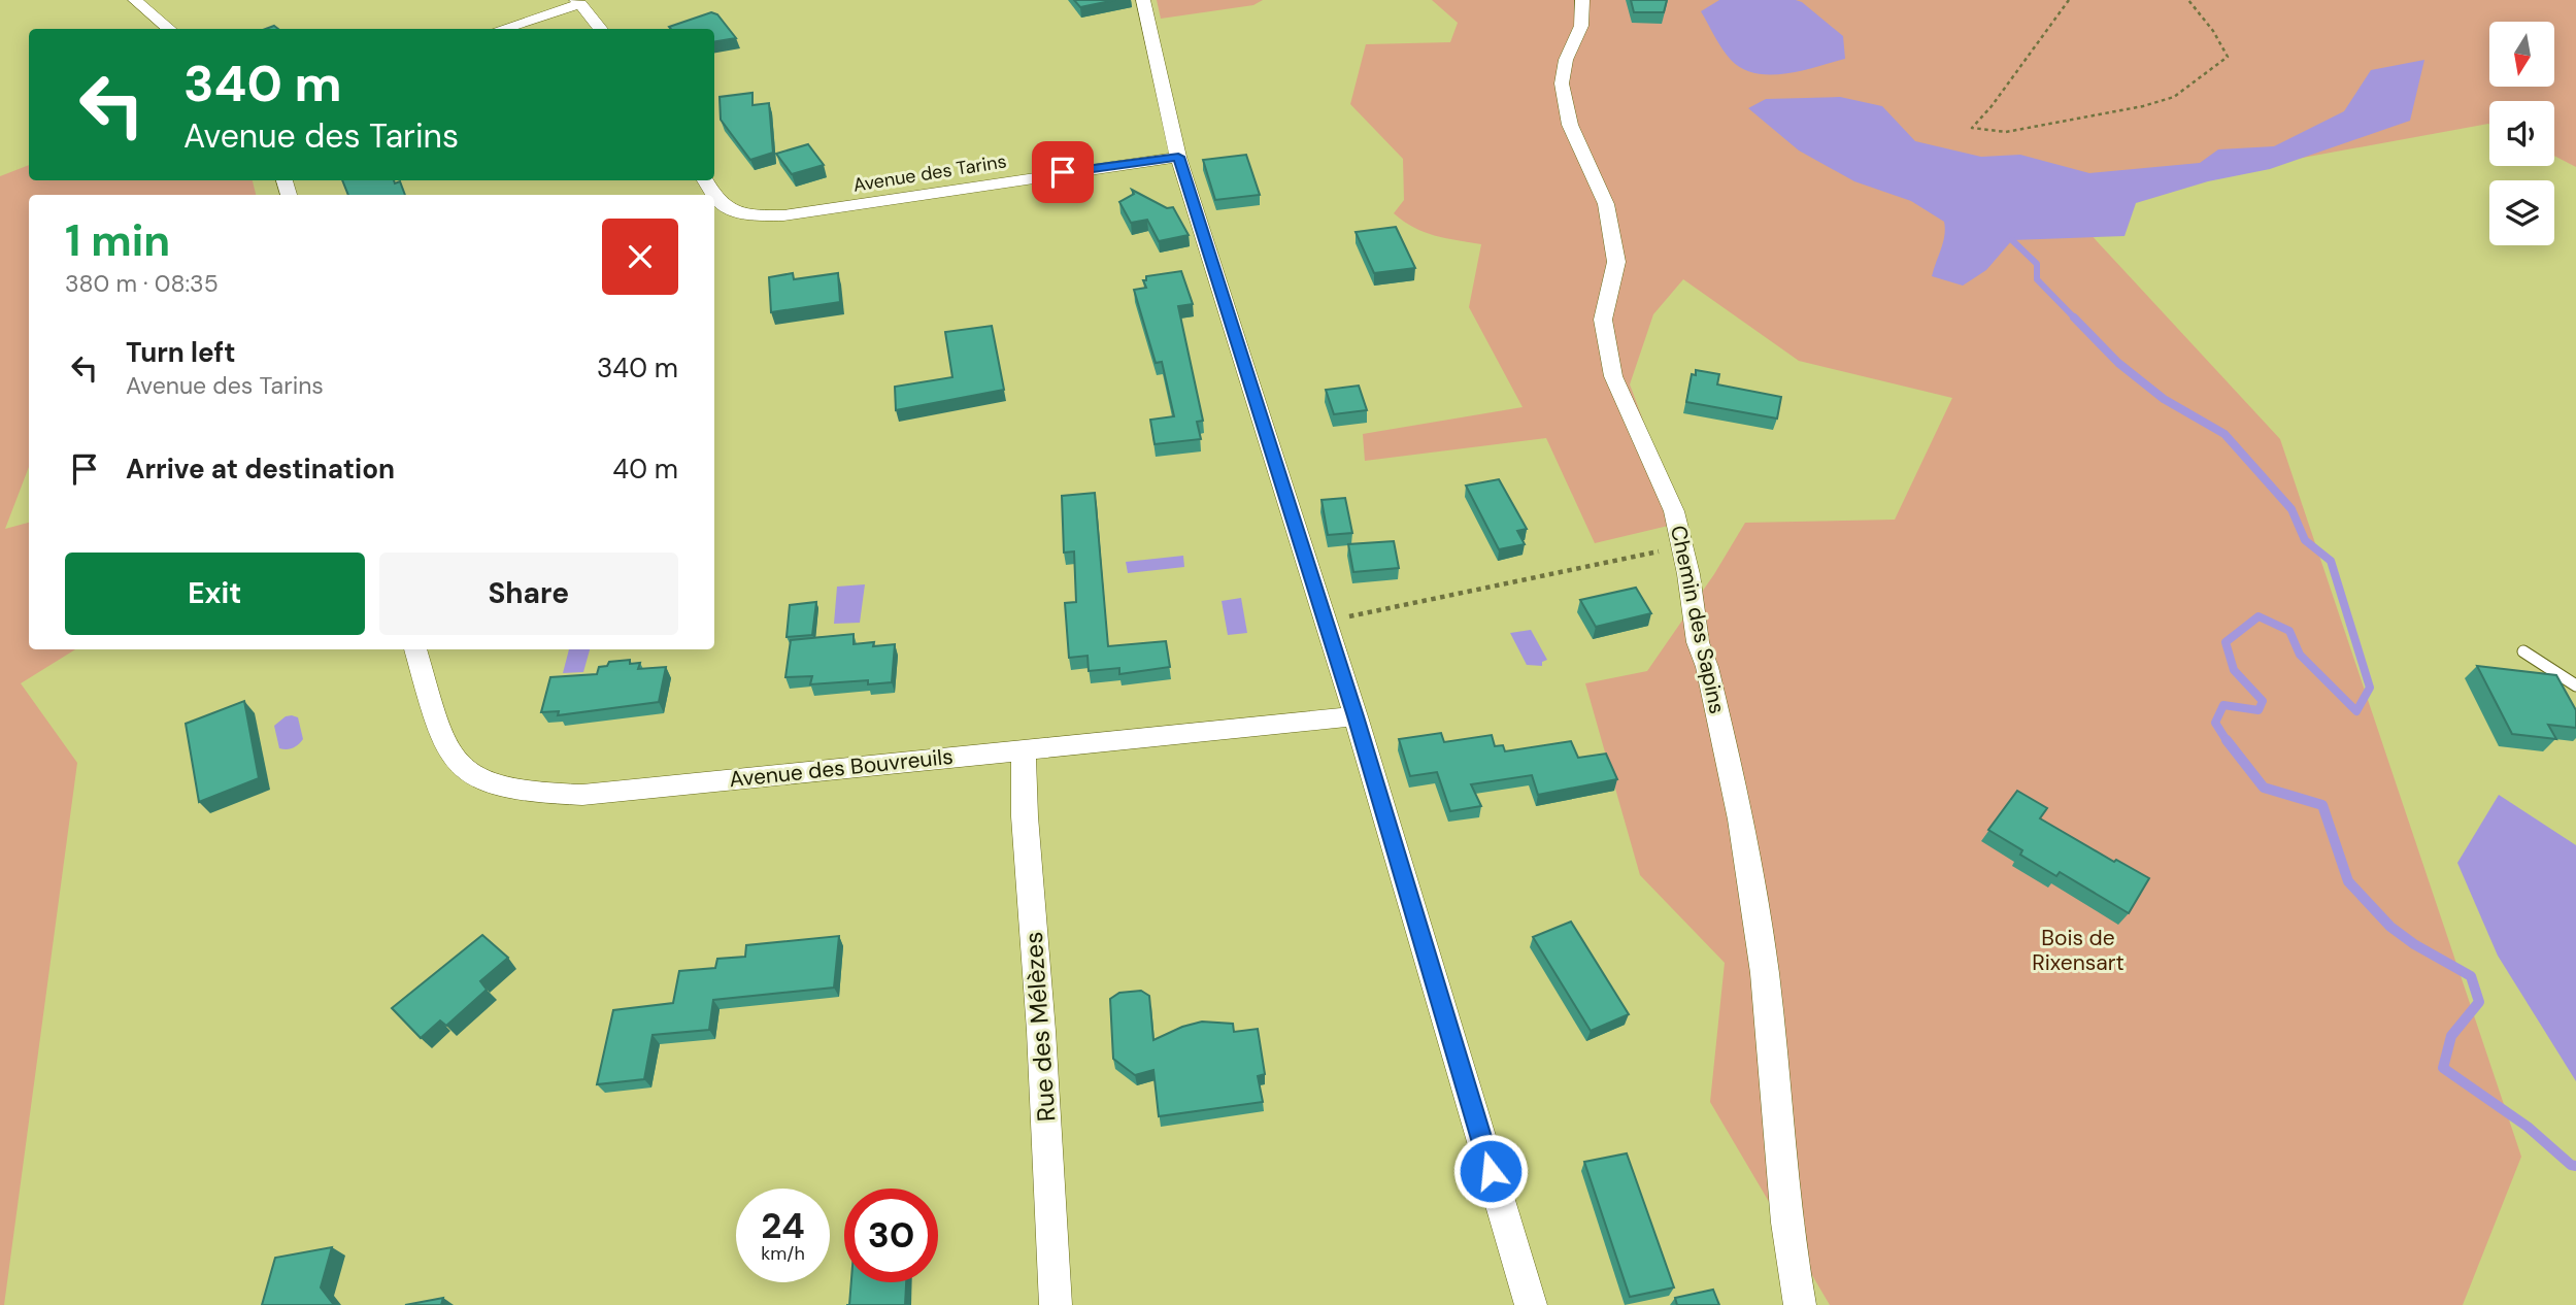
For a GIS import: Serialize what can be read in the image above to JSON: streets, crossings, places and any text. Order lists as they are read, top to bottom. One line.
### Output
{"streets":{"street":["Avenue des Tarins","Chemin des Sapins","Avenue des Bouvreuils","Rue des Mélèzes"]},"crossings":[["Avenue des Bouvreuils","Rue des Mélèzes"]],"parks":["Bois de Rixensart"],"north":"bottom","page":{"turn":["340 m","Avenue des Tarins"],"heading":["1 min","380 m · 08:35"],"list":[{"name":"Turn left","note":"Avenue des Tarins","value":"340 m"},{"name":"Arrive at destination","value":"40 m"}],"buttons":["Exit","Share"],"speed":"24 km/h","limit":"30"}}
